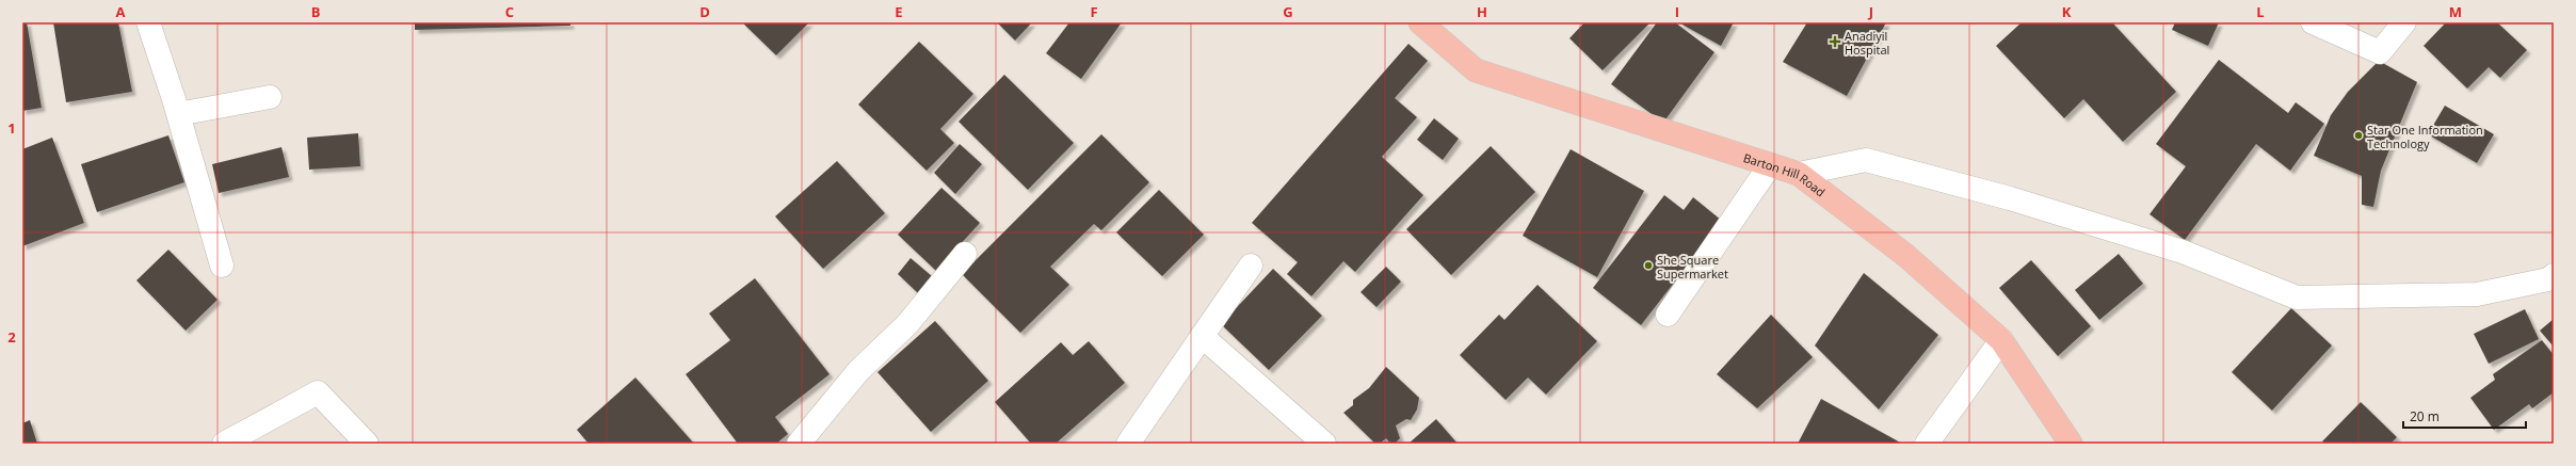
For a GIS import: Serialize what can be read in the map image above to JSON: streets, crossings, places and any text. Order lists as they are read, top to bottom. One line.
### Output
{"streets":{"main road":["Barton Hill Road"]},"places":{"health":["Anadiyil Hospital"],"other":["Star One Information Technology","She Square Supermarket"]},"scale_bar":"20 m","grid":{"columns":["A","B","C","D","E","F","G","H","I","J","K","L","M"],"rows":["1","2"]}}
